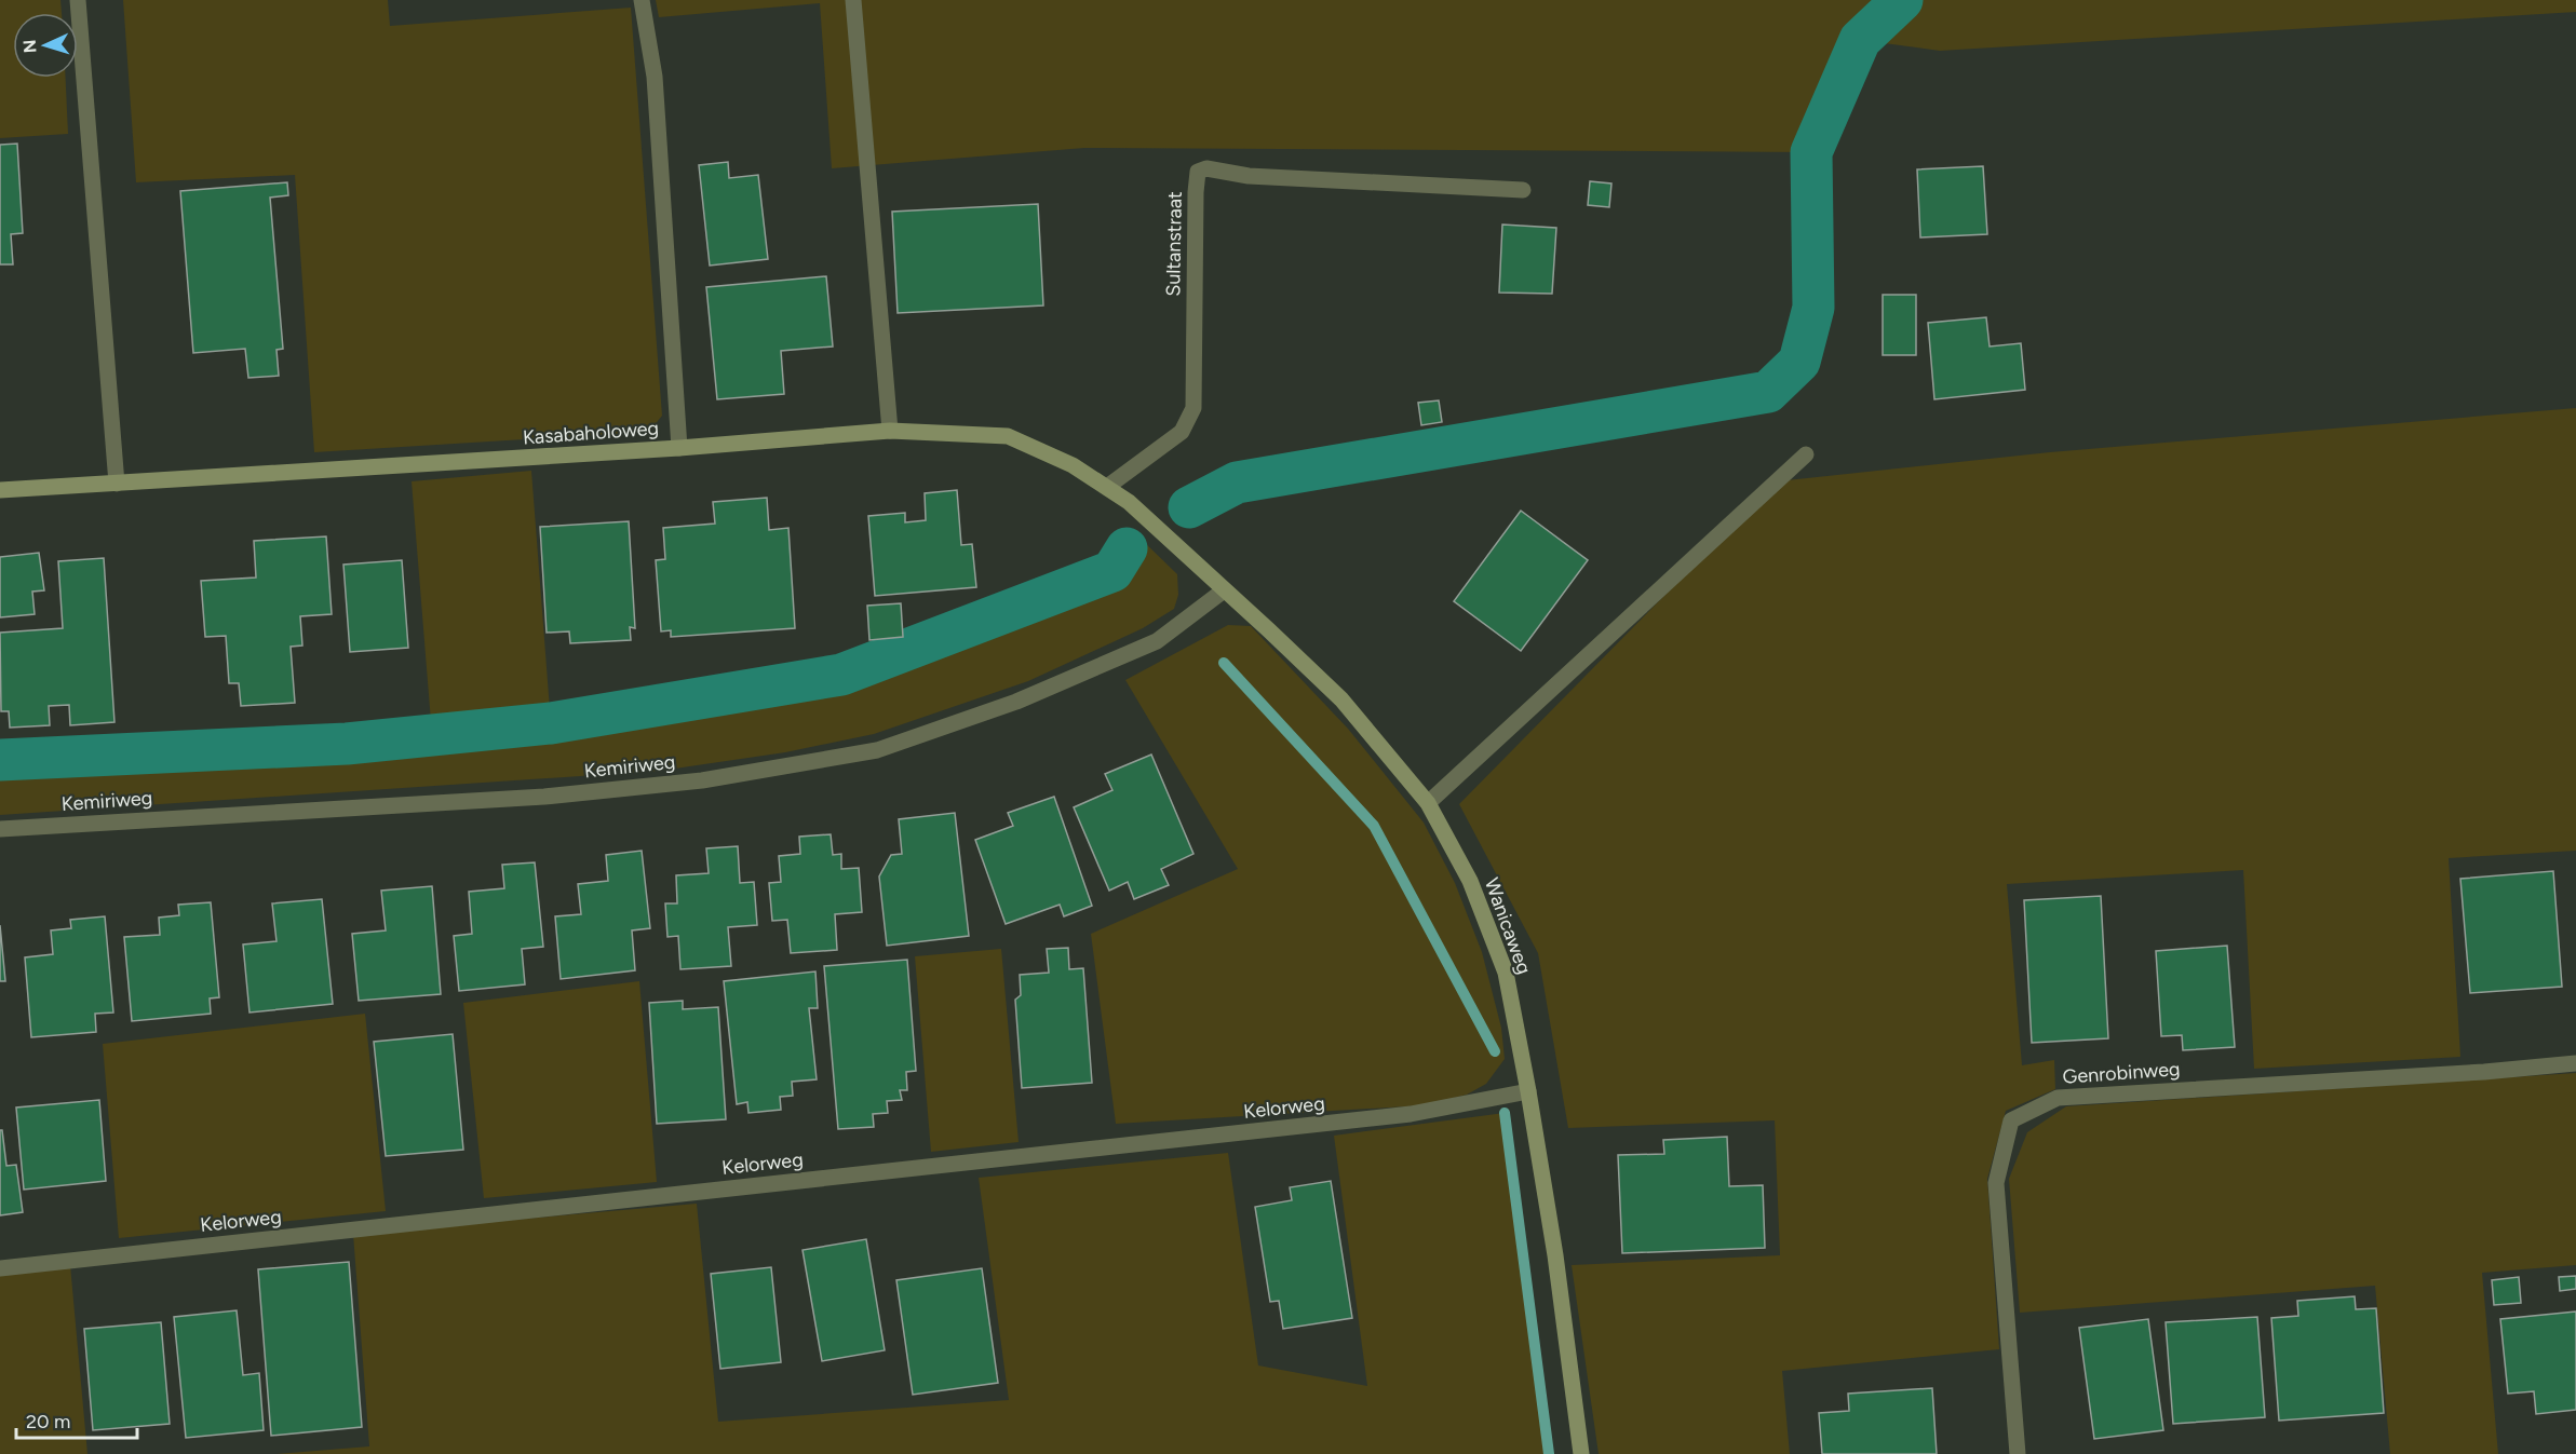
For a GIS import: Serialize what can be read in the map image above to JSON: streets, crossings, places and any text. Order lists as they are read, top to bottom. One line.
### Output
{"streets":{"street":["Sultanstraat","Kasabaholoweg","Kemiriweg","Wanicaweg","Genrobinweg","Kelorweg"]},"crossings":[["Sultanstraat","Kasabaholoweg"],["Kasabaholoweg","Wanicaweg"],["Kemiriweg","Wanicaweg"],["Wanicaweg","Kelorweg"]],"scale_bar":"20 m","north":"left"}
